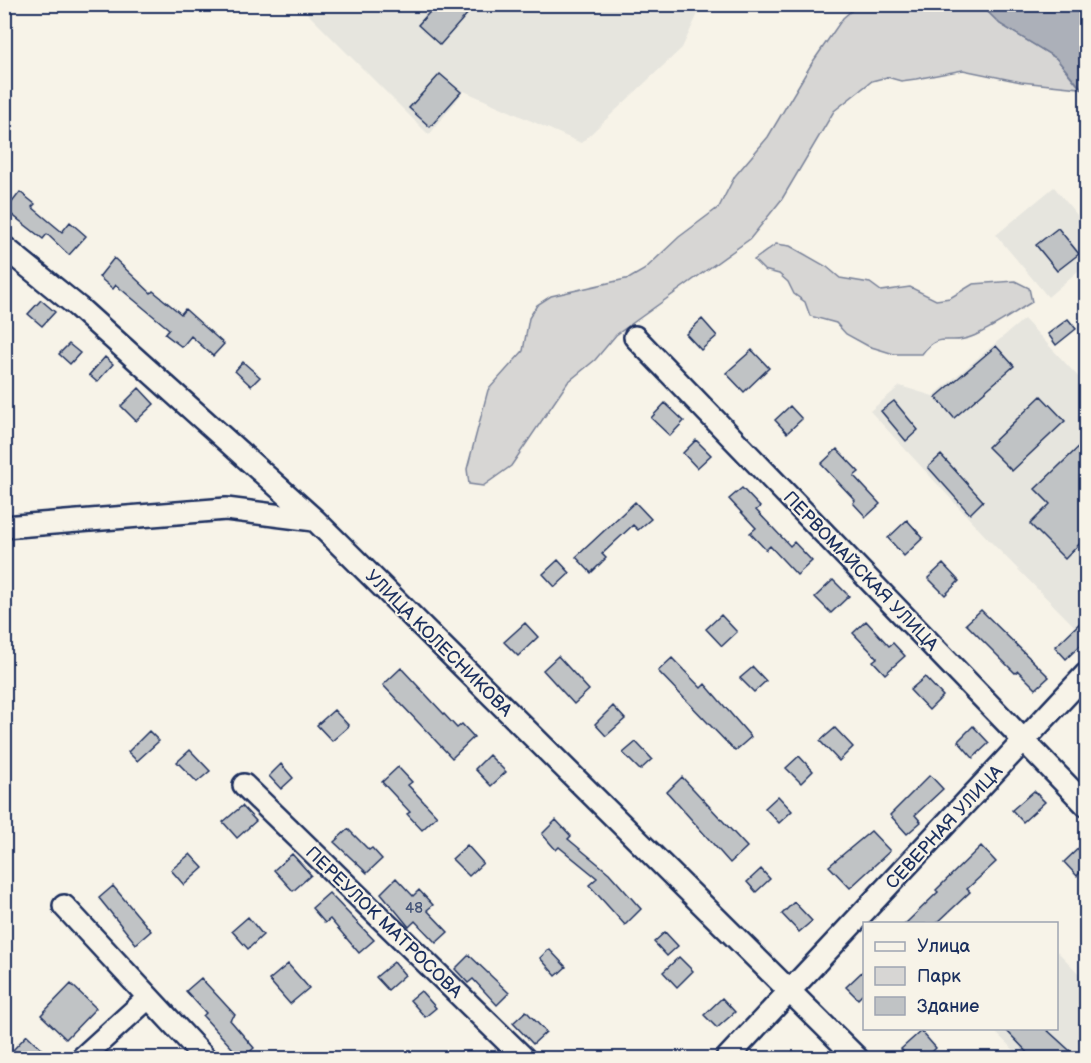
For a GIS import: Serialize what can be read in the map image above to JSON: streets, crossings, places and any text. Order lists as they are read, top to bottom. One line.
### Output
{"streets":{"street":["ПЕРВОМАЙСКАЯ УЛИЦА","УЛИЦА КОЛЕСНИКОВА","СЕВЕРНАЯ УЛИЦА","ПЕРЕУЛОК МАТРОСОВА"]},"crossings":[["ПЕРВОМАЙСКАЯ УЛИЦА","СЕВЕРНАЯ УЛИЦА"],["УЛИЦА КОЛЕСНИКОВА","СЕВЕРНАЯ УЛИЦА"]],"house_numbers":["48"],"legend":["Улица","Парк","Здание"]}
